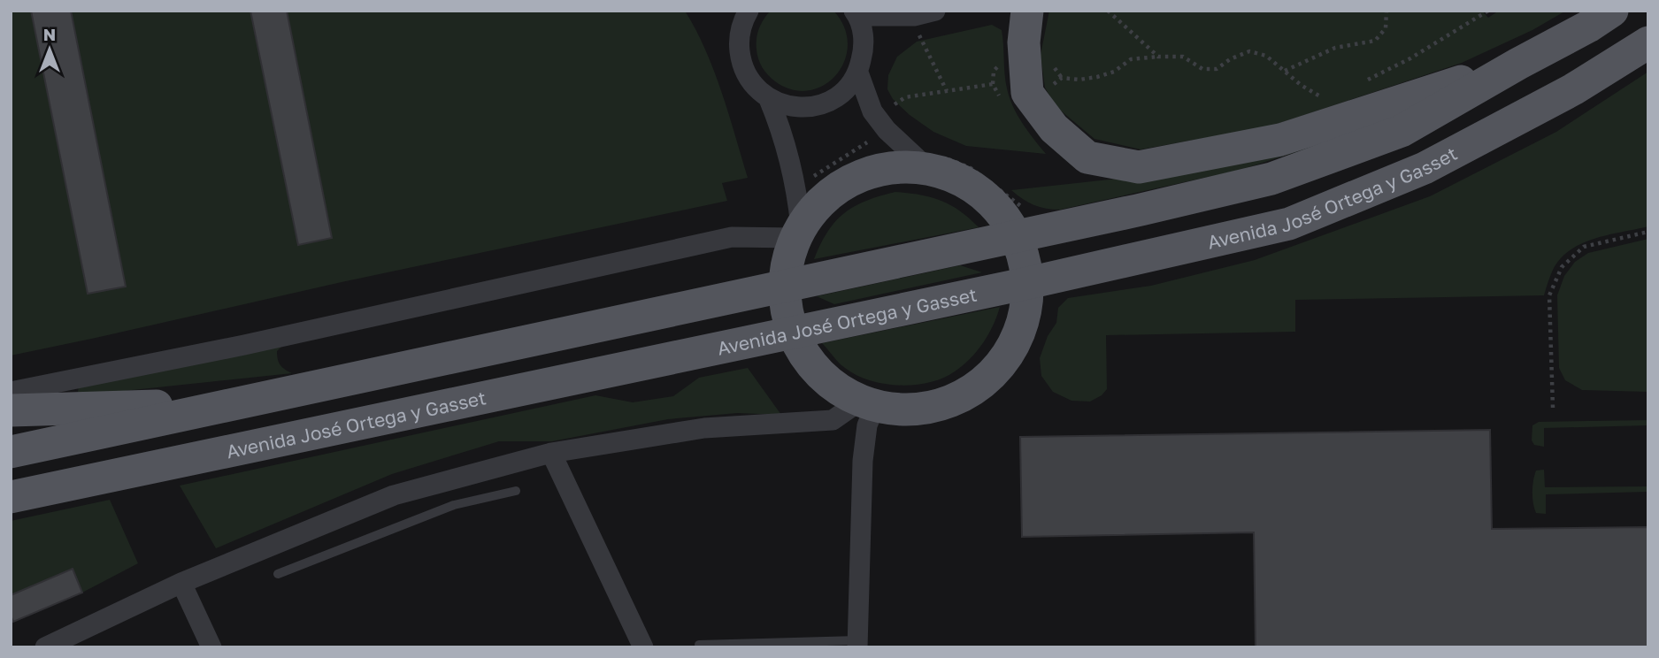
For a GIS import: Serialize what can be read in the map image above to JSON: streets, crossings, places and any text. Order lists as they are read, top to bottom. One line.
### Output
{"streets":{"main road":["Avenida José Ortega y Gasset"]},"north":"top"}
